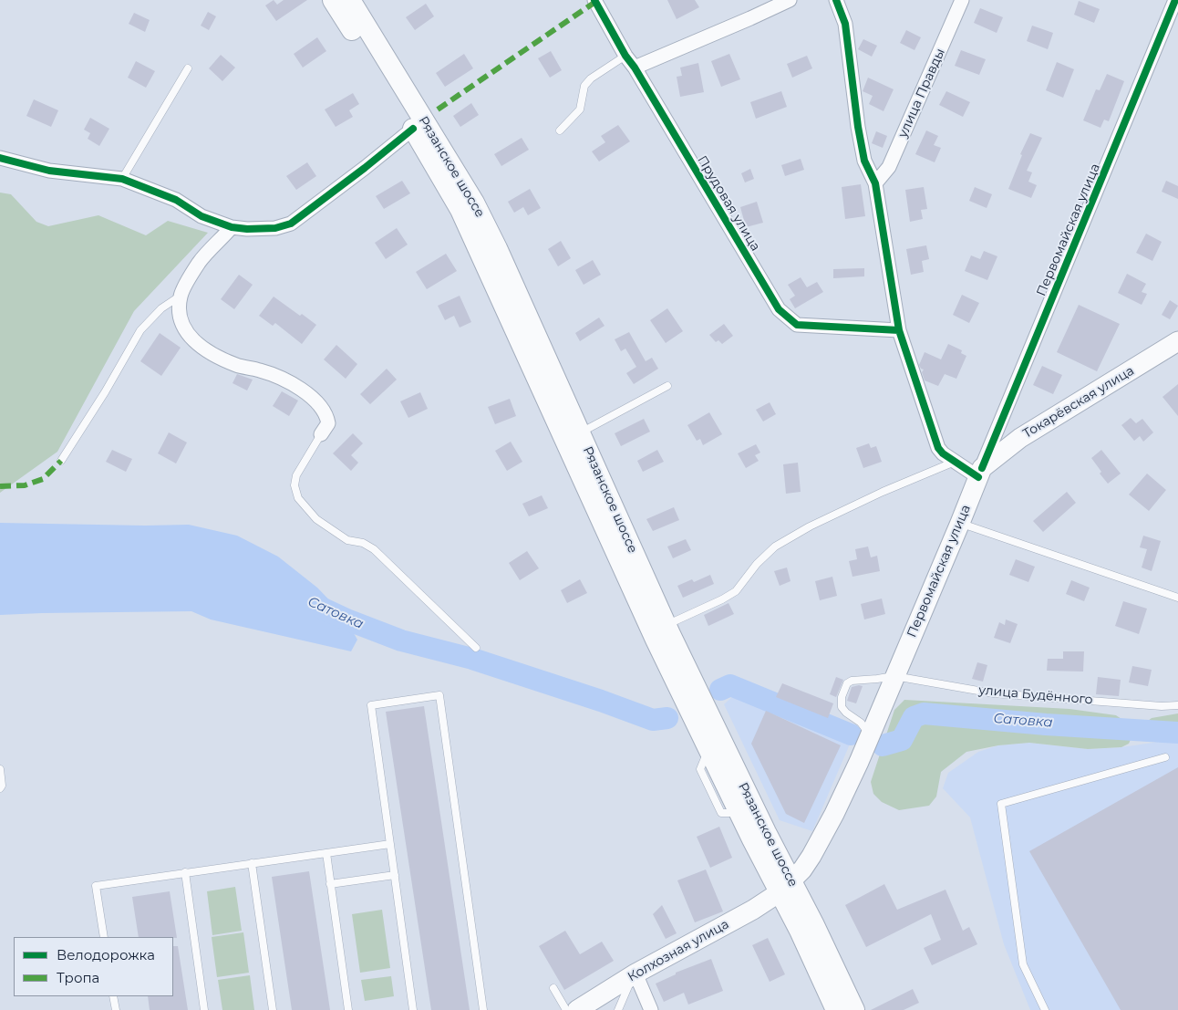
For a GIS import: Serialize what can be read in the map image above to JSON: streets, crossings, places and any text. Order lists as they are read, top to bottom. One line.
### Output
{"streets":{"main road":["Рязанское шоссе","Первомайская улица","Токарёвская улица","Колхозная улица"],"street":["улица Правды","Прудовая улица"],"lane":["улица Будённого"]},"crossings":[["Рязанское шоссе","Первомайская улица"],["Рязанское шоссе","Колхозная улица"],["Первомайская улица","Токарёвская улица"],["Первомайская улица","улица Будённого"],["Первомайская улица","Колхозная улица"]],"water":["Сатовка"],"legend":["Велодорожка","Тропа"]}
